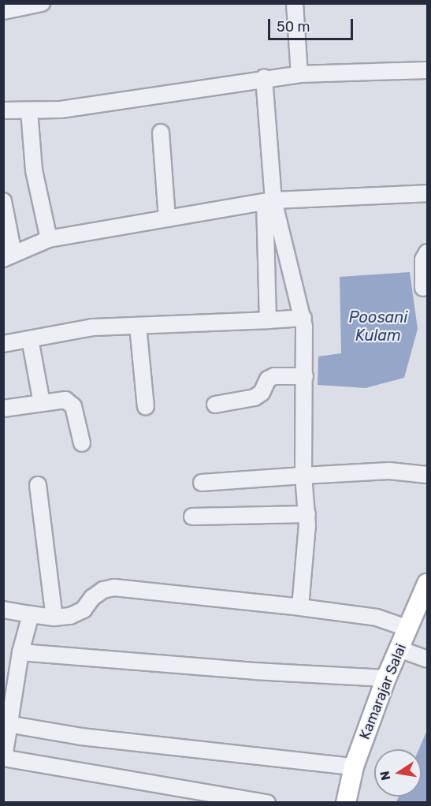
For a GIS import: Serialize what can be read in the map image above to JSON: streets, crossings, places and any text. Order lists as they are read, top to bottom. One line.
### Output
{"streets":{"main road":["Kamarajar Salai"]},"water":["Poosani Kulam"],"scale_bar":"50 m","north":"left"}
